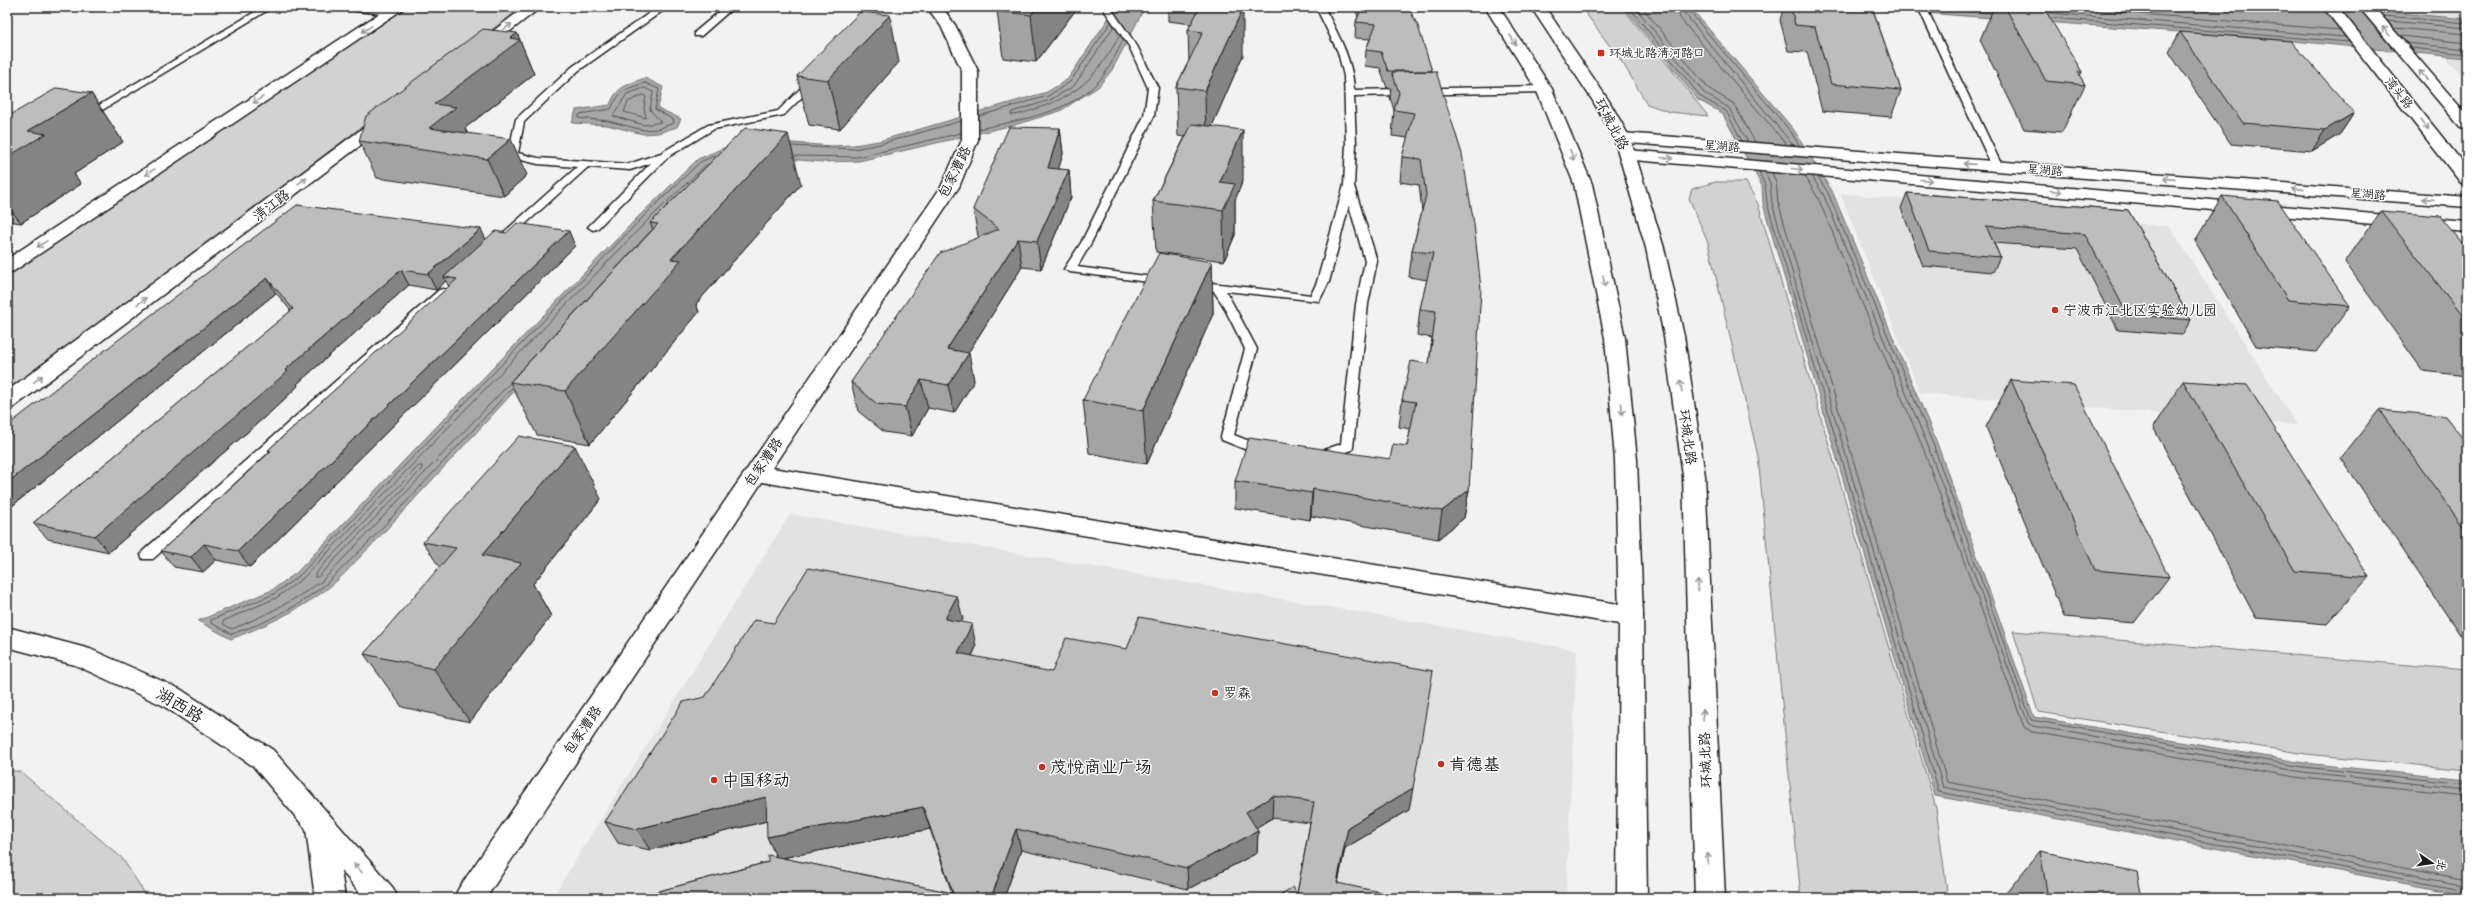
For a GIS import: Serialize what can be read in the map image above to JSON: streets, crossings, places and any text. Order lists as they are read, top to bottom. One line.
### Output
{"streets":{"street":["湾头路","环城北路","星湖路","包家漕路","清江路","湖西路"]},"crossings":[["环城北路","星湖路"]],"places":{"transit":["环城北路清河路口"],"other":["宁波市江北区实验幼儿园","罗森","肯德基","茂悦商业广场","中国移动"]},"north":"right"}
